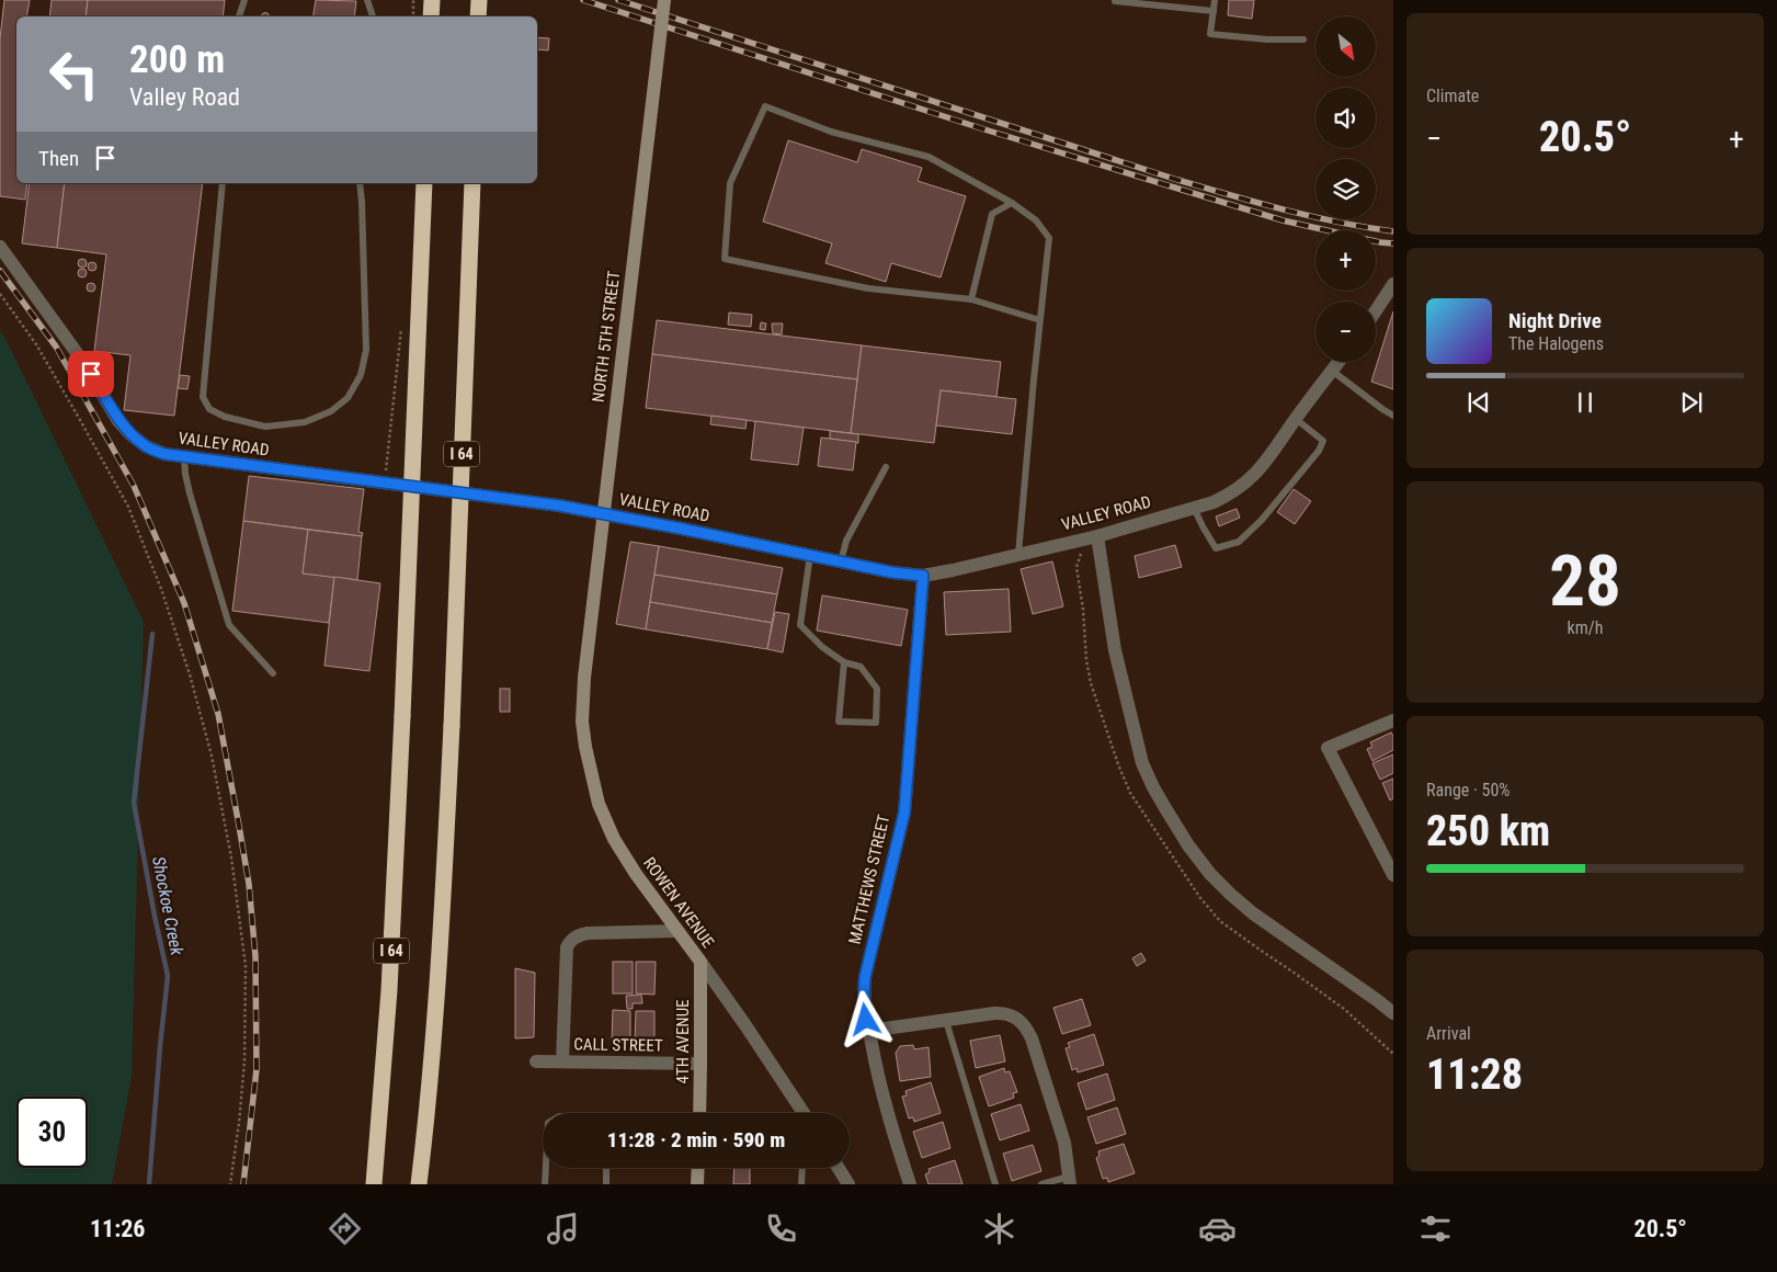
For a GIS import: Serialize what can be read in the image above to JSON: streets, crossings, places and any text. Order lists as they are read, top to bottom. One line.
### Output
{"streets":{"highway":["I 64"],"main road":["NORTH 5TH STREET","ROWEN AVENUE","4TH AVENUE"],"street":["VALLEY ROAD","MATTHEWS STREET","CALL STREET"]},"crossings":[["NORTH 5TH STREET","ROWEN AVENUE"],["VALLEY ROAD","MATTHEWS STREET"],["ROWEN AVENUE","4TH AVENUE"],["4TH AVENUE","CALL STREET"]],"water":["Shockoe Creek"],"north":"bottom right","page":{"tile":["Climate",["28","km/h"],["Range · 50%","250 km"],["Arrival","11:28"]],"map_buttons":["+","−"],"turn":["200 m","Valley Road"],"heat":["−","20.5°","+"],"then":"Then","song":["Night Drive","The Halogens"],"limit":"30","trip":"11:28 · 2 min · 590 m","tabs":["11:26","20.5°"]}}
